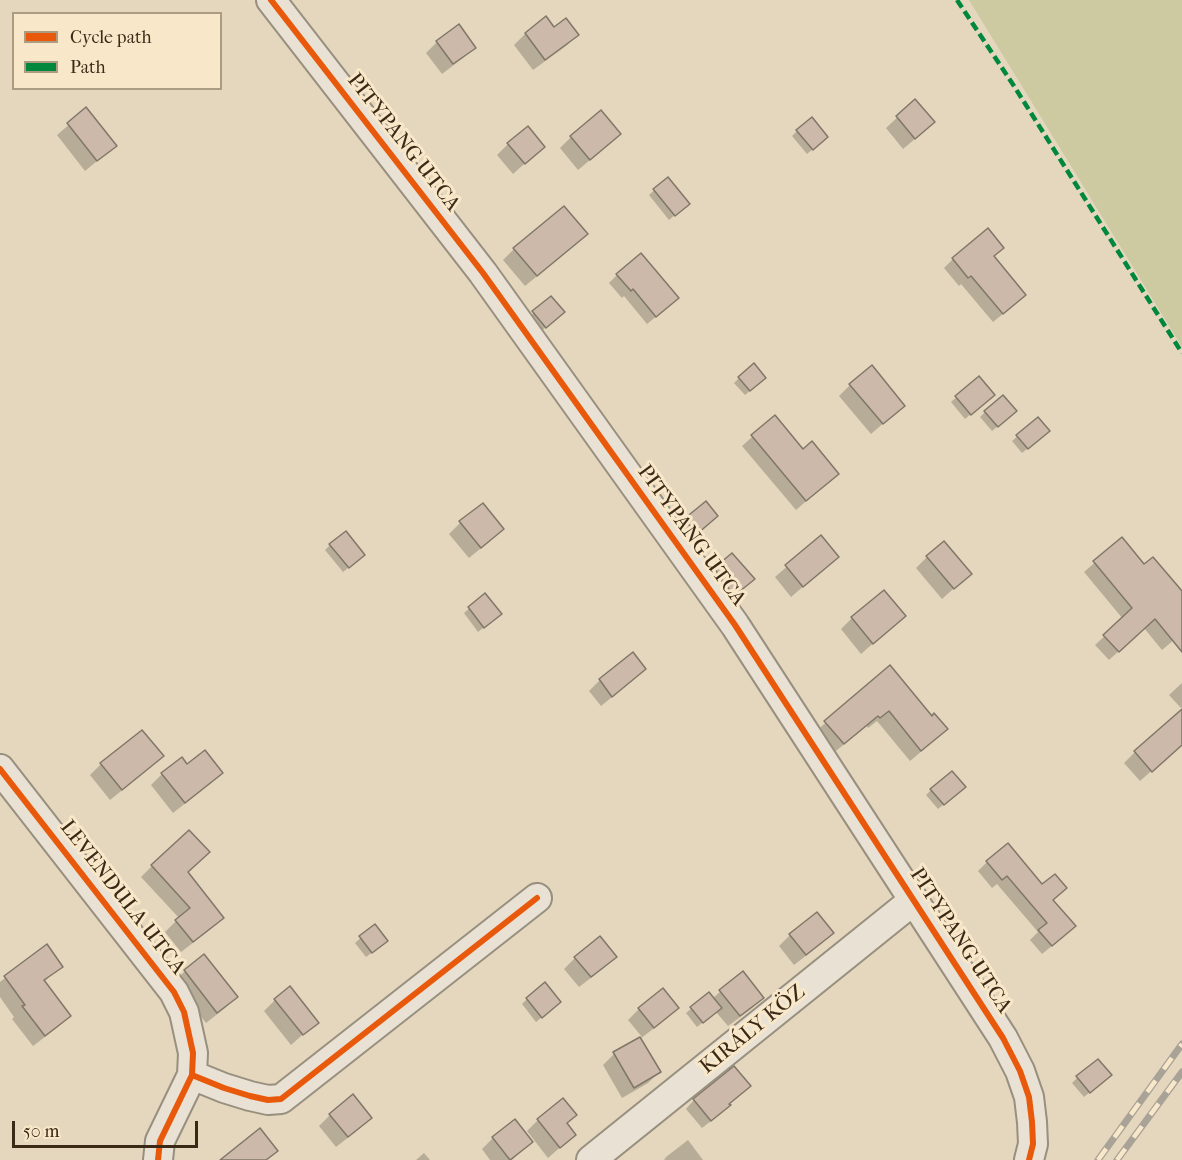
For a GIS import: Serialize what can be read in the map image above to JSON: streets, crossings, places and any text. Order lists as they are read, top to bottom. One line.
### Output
{"streets":{"street":["PITYPANG UTCA","LEVENDULA UTCA","KIRÁLY KÖZ"]},"crossings":[["PITYPANG UTCA","KIRÁLY KÖZ"]],"legend":["Cycle path","Path"],"scale_bar":"50 m"}
